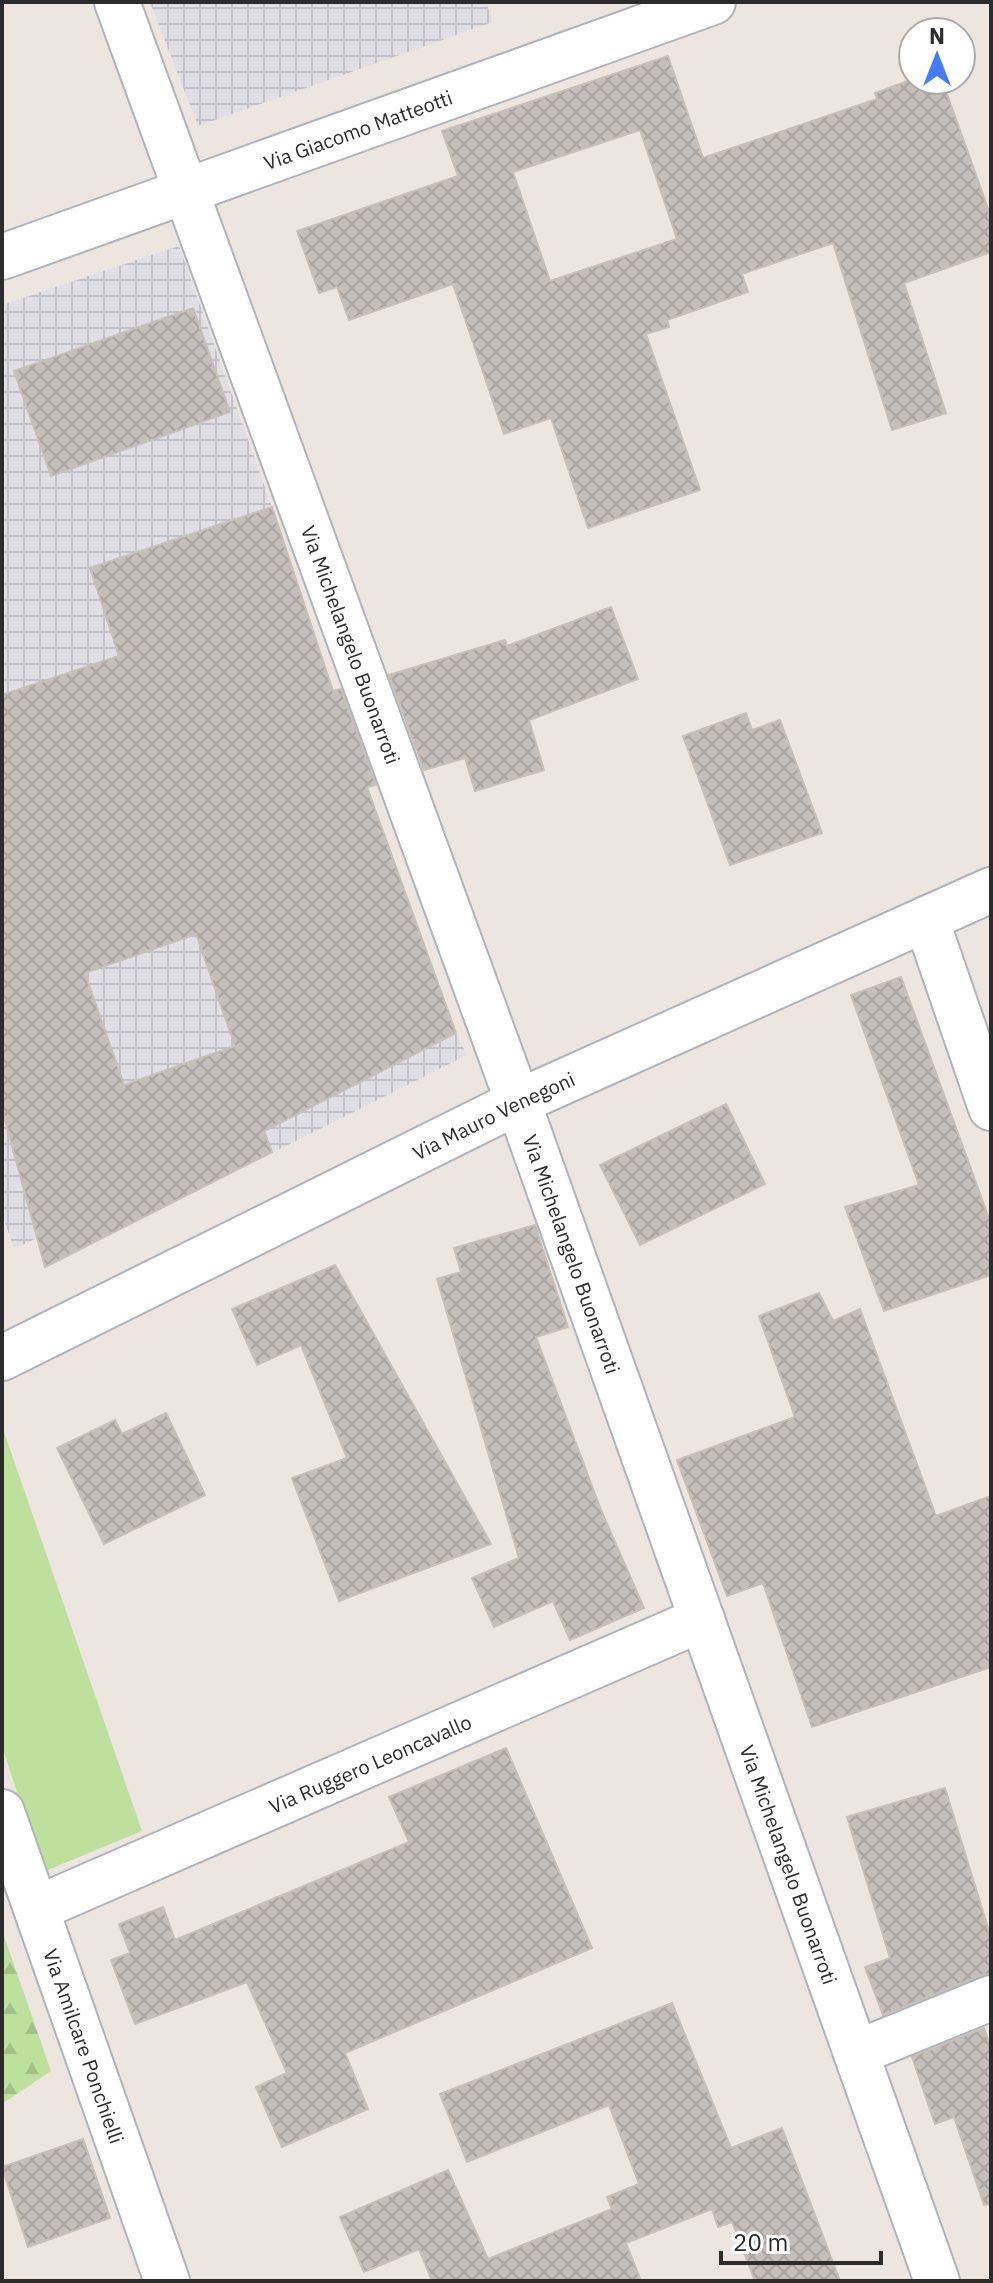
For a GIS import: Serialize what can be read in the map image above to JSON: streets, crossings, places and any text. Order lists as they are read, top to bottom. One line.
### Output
{"streets":{"street":["Via Giacomo Matteotti","Via Michelangelo Buonarroti","Via Mauro Venegoni","Via Ruggero Leoncavallo","Via Amilcare Ponchielli"]},"crossings":[["Via Giacomo Matteotti","Via Michelangelo Buonarroti"],["Via Michelangelo Buonarroti","Via Mauro Venegoni"],["Via Michelangelo Buonarroti","Via Ruggero Leoncavallo"],["Via Ruggero Leoncavallo","Via Amilcare Ponchielli"]],"scale_bar":"20 m","north":"top"}
